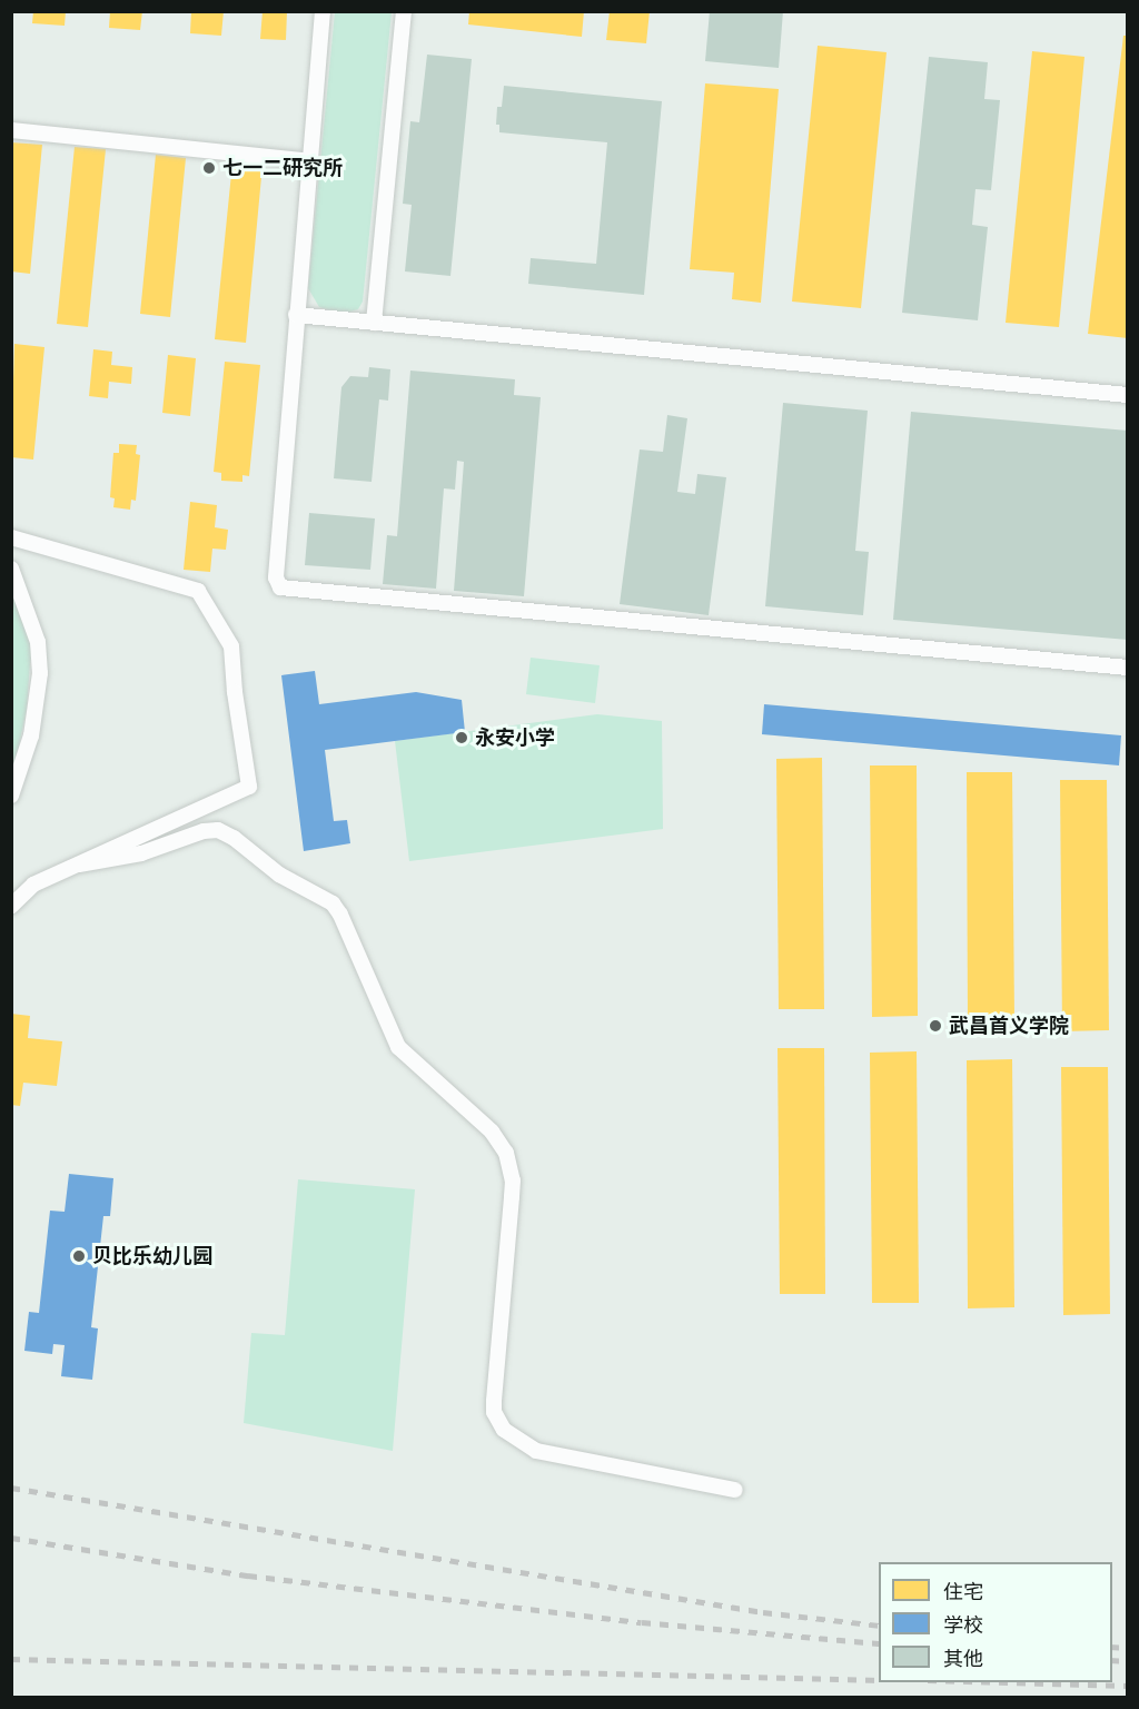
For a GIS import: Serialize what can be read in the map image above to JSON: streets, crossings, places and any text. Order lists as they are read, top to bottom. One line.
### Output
{"places":["七一二研究所","永安小学","武昌首义学院","贝比乐幼儿园"],"legend":["住宅","学校","其他"]}
